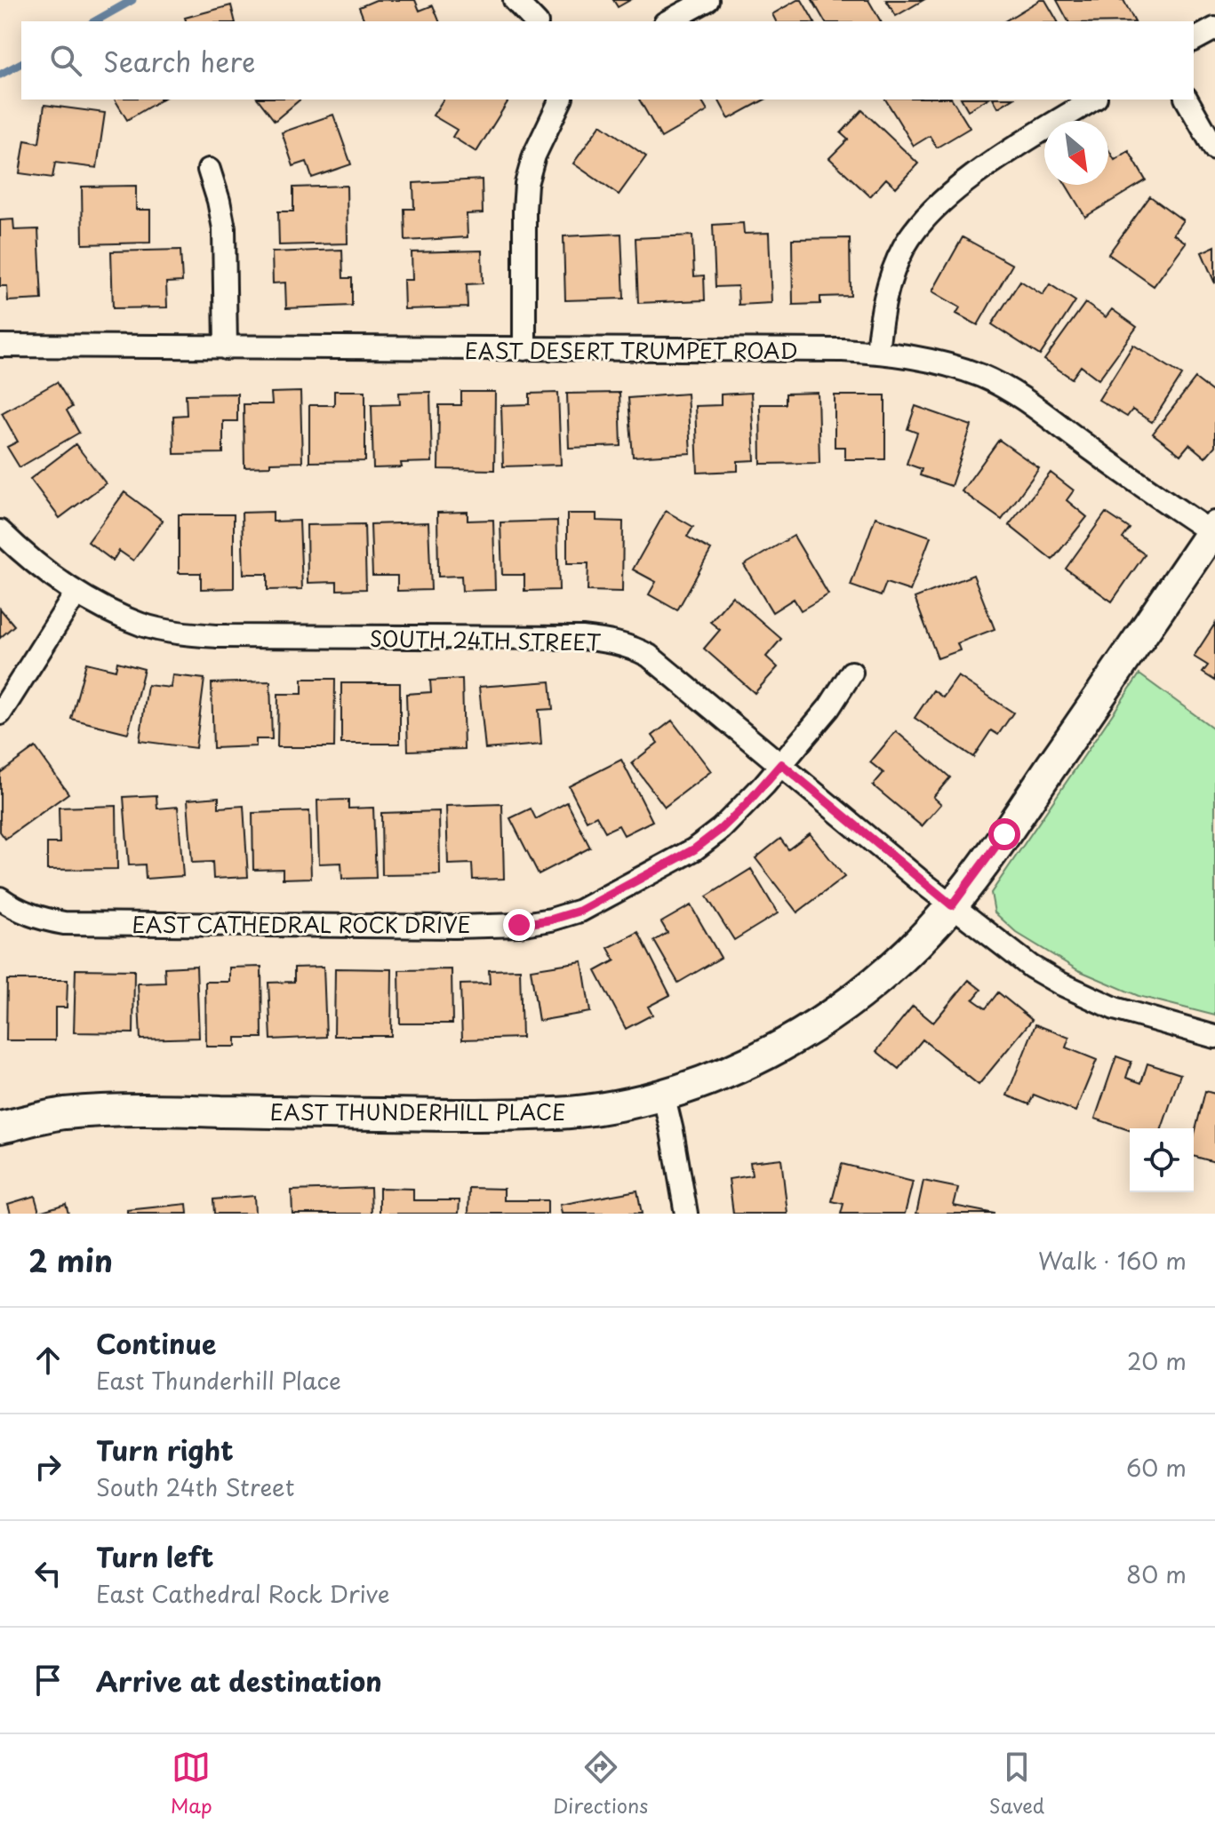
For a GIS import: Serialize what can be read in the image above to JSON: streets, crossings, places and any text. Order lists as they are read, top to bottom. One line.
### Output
{"streets":{"street":["EAST DESERT TRUMPET ROAD","SOUTH 24TH STREET","EAST CATHEDRAL ROCK DRIVE","EAST THUNDERHILL PLACE"]},"crossings":[["EAST DESERT TRUMPET ROAD","EAST THUNDERHILL PLACE"],["SOUTH 24TH STREET","EAST CATHEDRAL ROCK DRIVE"],["SOUTH 24TH STREET","EAST THUNDERHILL PLACE"]],"north":"bottom right","page":{"search":"Search here","heading":["2 min","Walk · 160 m"],"list":[["Continue","East Thunderhill Place","20 m"],["Turn right","South 24th Street","60 m"],["Turn left","East Cathedral Rock Drive","80 m"],"Arrive at destination"],"nav":["Map","Directions","Saved"]}}
